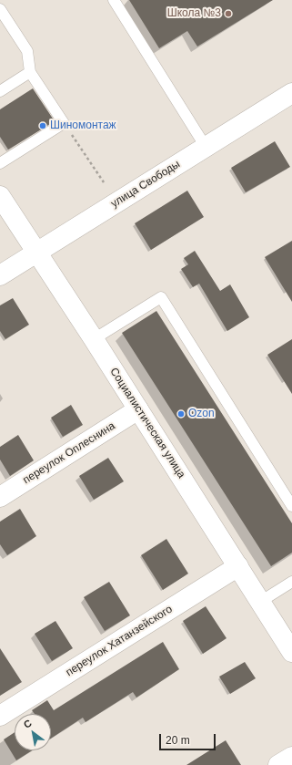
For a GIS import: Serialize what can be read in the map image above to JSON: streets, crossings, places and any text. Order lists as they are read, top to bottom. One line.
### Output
{"streets":{"street":["улица Свободы","Социалистическая улица","переулок Оплеснина","переулок Хатанзейского"]},"crossings":[["улица Свободы","Социалистическая улица"],["Социалистическая улица","переулок Оплеснина"],["Социалистическая улица","переулок Хатанзейского"]],"places":["Школа №3","Шиномонтаж","Ozon"],"scale_bar":"20 m","north":"top left"}
